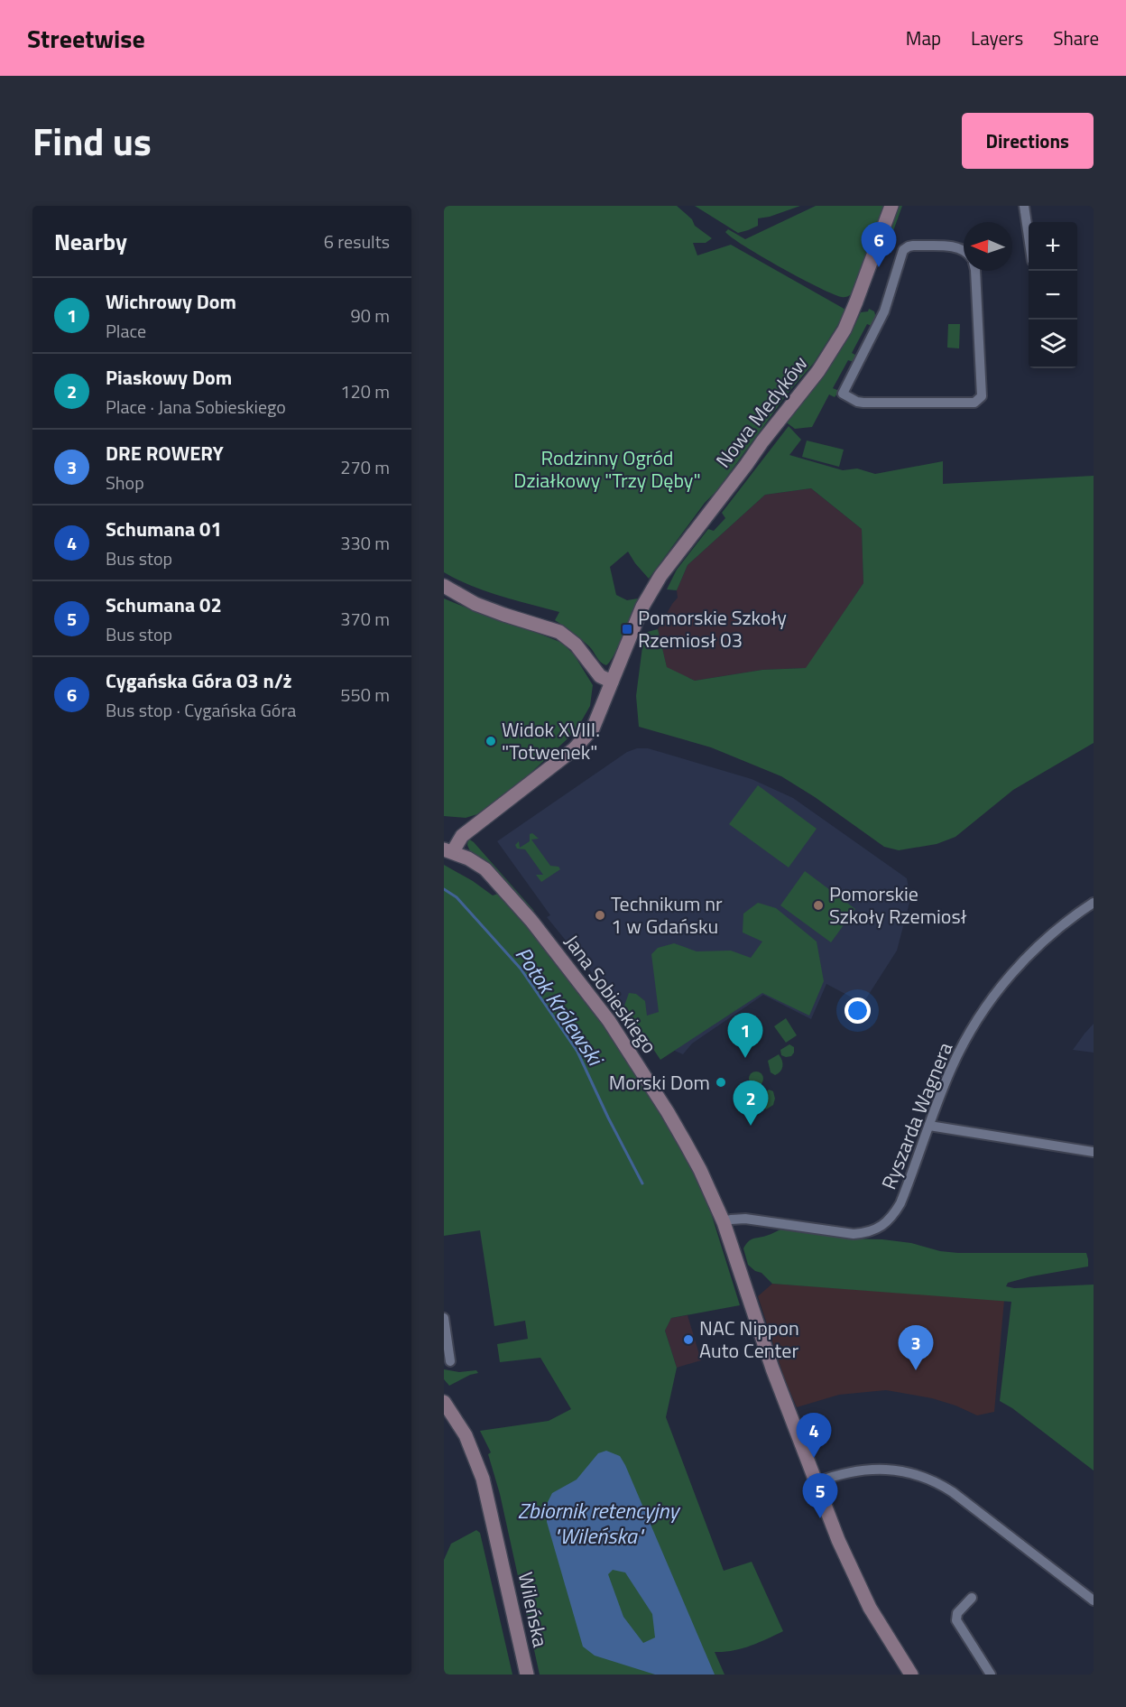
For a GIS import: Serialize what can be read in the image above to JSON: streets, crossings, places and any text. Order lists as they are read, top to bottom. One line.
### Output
{"streets":{"street":["Nowa Medyków","Jana Sobieskiego","Ryszarda Wagnera","Wileńska"]},"crossings":[["Nowa Medyków","Jana Sobieskiego"],["Jana Sobieskiego","Ryszarda Wagnera"]],"water":["Potok Królewski","Zbiornik retencyjny \"Wileńska\""],"parks":["Rodzinny Ogród Działkowy \"Trzy Dęby\""],"places":{"transit":["Pomorskie Szkoły Rzemiosł 03"],"other":["Widok XVIII. \"Totwenek\"","Pomorskie Szkoły Rzemiosł","Technikum nr 1 w Gdańsku","Morski Dom","NAC Nippon Auto Center"]},"north":"left","page":{"header":"Streetwise","nav":["Map","Layers","Share"],"title":"Find us","buttons":"Directions","heading":["Nearby","6 results"],"map_buttons":["+","−"],"pins":["6","1","2","3","4","5"],"list":[{"mark":"1","name":"Wichrowy Dom","note":"Place","value":"90 m"},{"mark":"2","name":"Piaskowy Dom","note":"Place · Jana Sobieskiego","value":"120 m"},{"mark":"3","name":"DRE ROWERY","note":"Shop","value":"270 m"},{"mark":"4","name":"Schumana 01","note":"Bus stop","value":"330 m"},{"mark":"5","name":"Schumana 02","note":"Bus stop","value":"370 m"},{"mark":"6","name":"Cygańska Góra 03 n/ż","note":"Bus stop · Cygańska Góra","value":"550 m"}]}}
